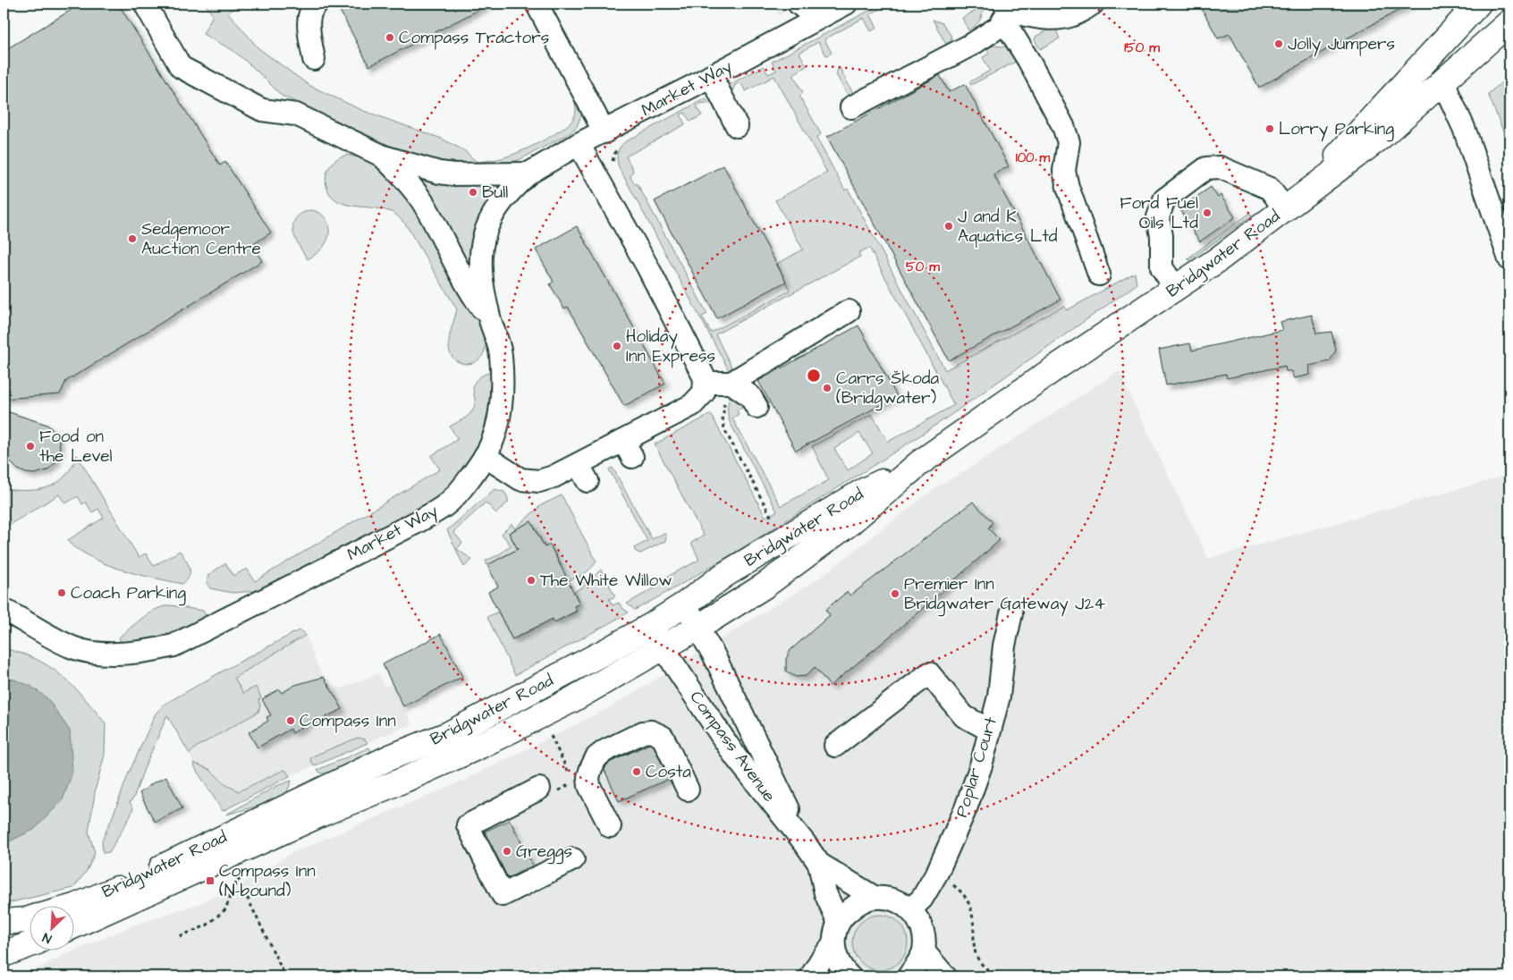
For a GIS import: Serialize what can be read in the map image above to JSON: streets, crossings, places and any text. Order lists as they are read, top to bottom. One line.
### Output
{"streets":{"main road":["Bridgwater Road"],"street":["Market Way","Compass Avenue","Poplar Court"]},"crossings":[["Bridgwater Road","Compass Avenue"]],"places":{"other":["Compass Tractors","Jolly Jumpers","Lorry Parking","Bull","Ford Fuel Oils Ltd","J and K Aquatics Ltd","Sedgemoor Auction Centre","Holiday Inn Express","Carrs Škoda (Bridgwater)","Food on the Level","The White Willow","Coach Parking","Premier Inn Bridgwater Gateway J24","Compass Inn","Costa","Greggs"],"transit":["Compass Inn (N-bound)"]},"north":"bottom left","rings":["150 m","100 m","50 m"]}
